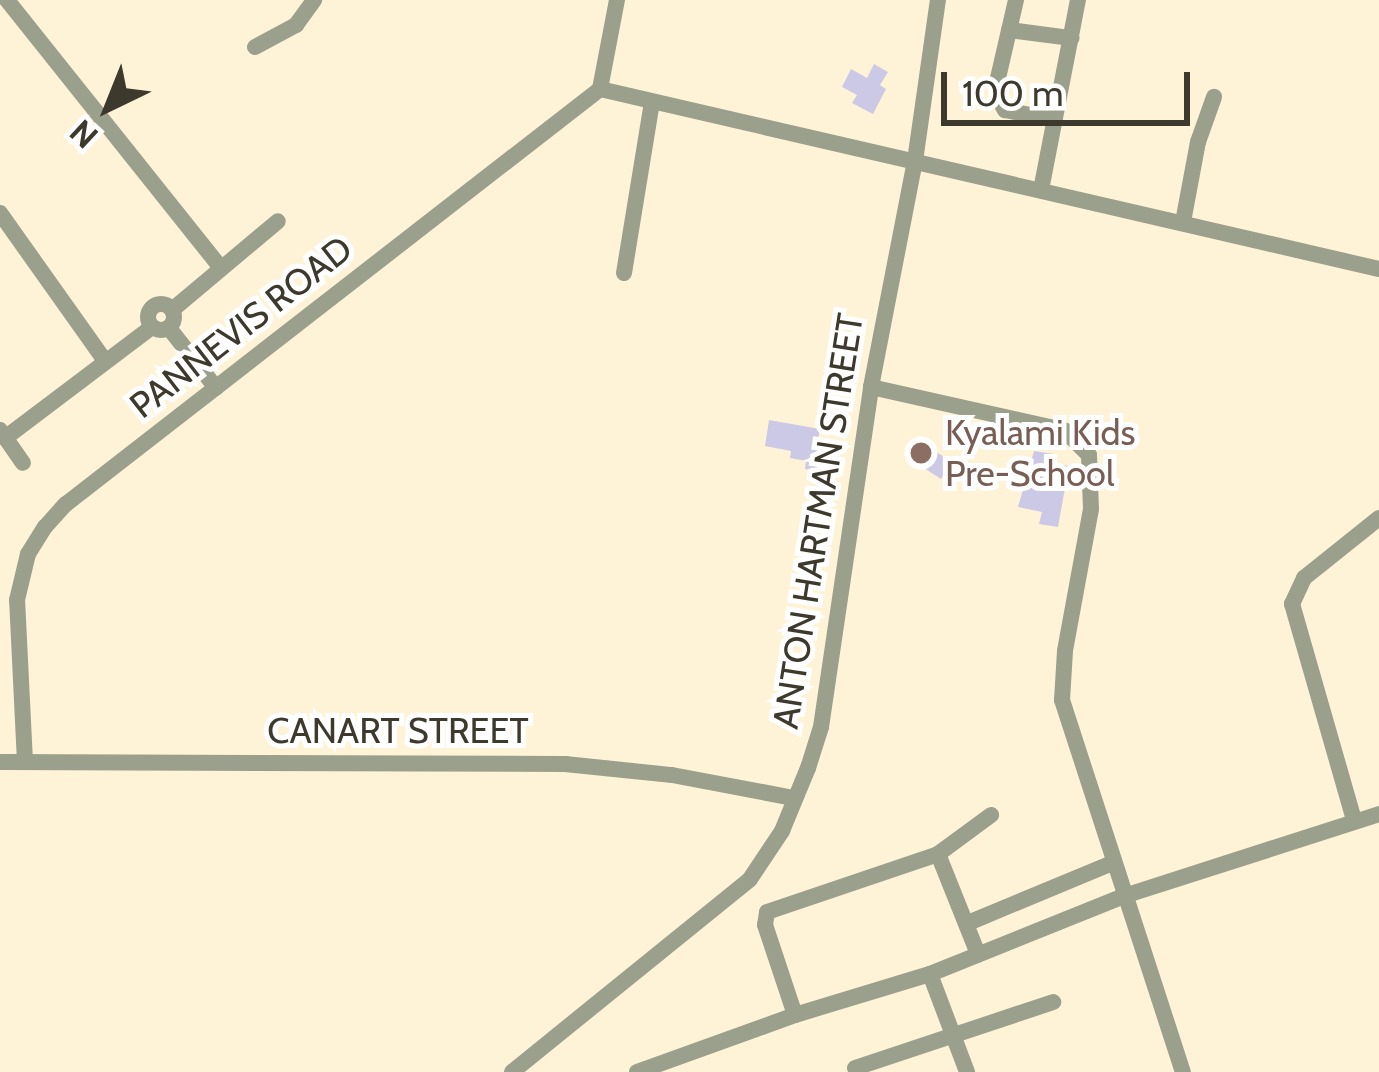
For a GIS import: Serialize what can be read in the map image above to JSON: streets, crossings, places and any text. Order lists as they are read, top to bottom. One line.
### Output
{"streets":{"street":["PANNEVIS ROAD","ANTON HARTMAN STREET","CANART STREET"]},"crossings":[["PANNEVIS ROAD","CANART STREET"],["ANTON HARTMAN STREET","CANART STREET"]],"places":["Kyalami Kids Pre-School"],"scale_bar":"100 m","north":"bottom left"}
